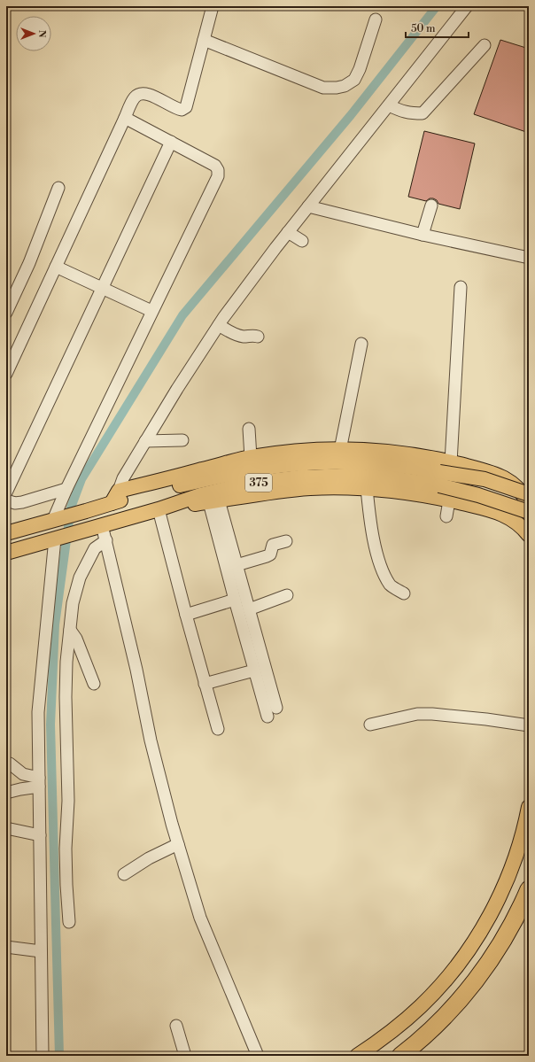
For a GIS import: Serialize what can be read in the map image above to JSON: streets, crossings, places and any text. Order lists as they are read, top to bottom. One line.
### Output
{"streets":{"main road":["375"]},"scale_bar":"50 m","north":"right"}
